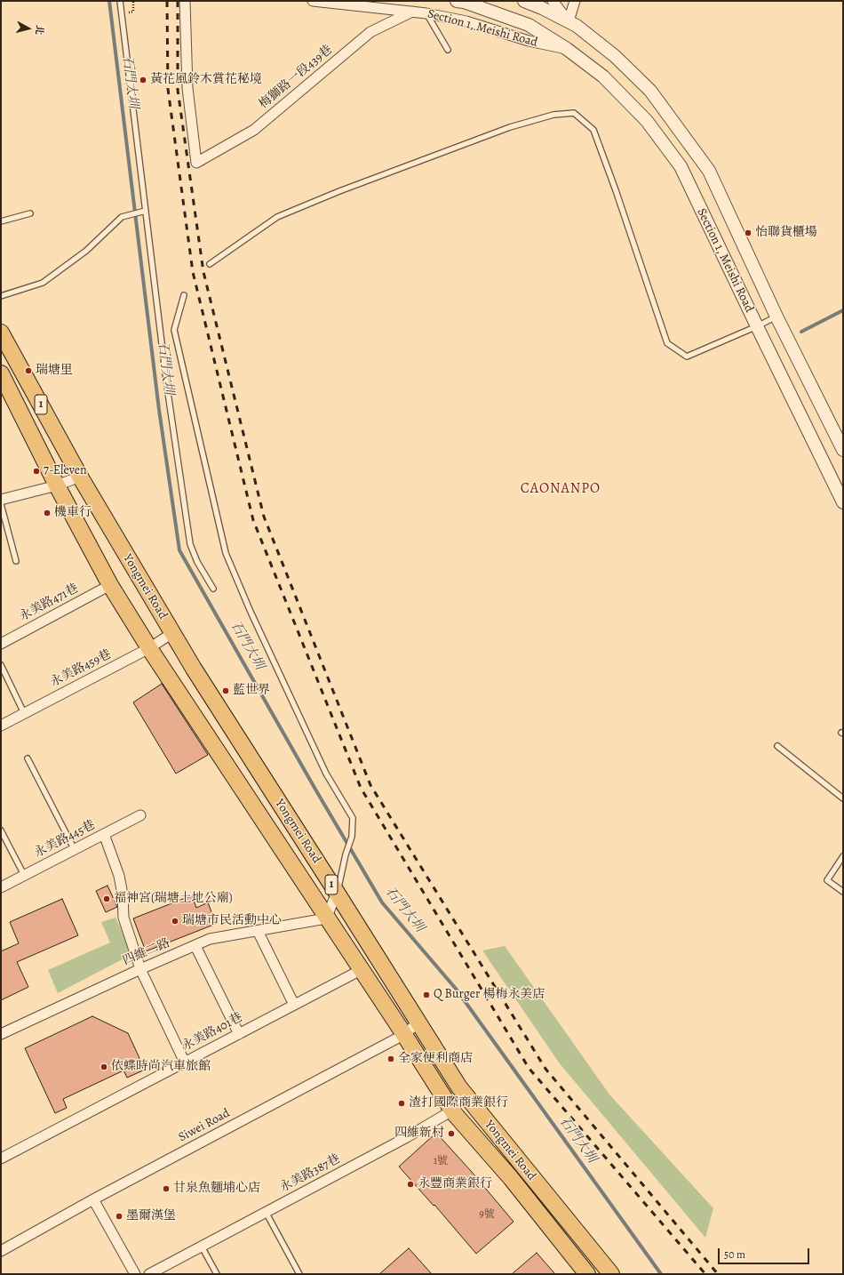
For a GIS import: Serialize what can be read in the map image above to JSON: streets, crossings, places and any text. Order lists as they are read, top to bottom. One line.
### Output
{"streets":{"main road":["1","Yongmei Road"],"street":["Section 1, Meishi Road","梅獅路一段439巷","永美路471巷","永美路459巷","永美路445巷","四維二路","永美路401巷","Siwei Road","永美路387巷"]},"crossings":[["Section 1, Meishi Road","梅獅路一段439巷"],["1","Yongmei Road"],["Yongmei Road","永美路471巷"],["Yongmei Road","永美路459巷"],["Yongmei Road","四維二路"],["Yongmei Road","永美路401巷"],["Yongmei Road","Siwei Road"],["Yongmei Road","永美路387巷"]],"districts":["CAONANPO"],"water":["石門大圳"],"places":["黃花風鈴木賞花秘境","怡聯貨櫃場","瑞塘里","7-Eleven","機車行","藍世界","福神宮(瑞塘土地公廟)","瑞塘市民活動中心","Q Burger 楊梅永美店","全家便利商店","依蝶時尚汽車旅館","渣打國際商業銀行","四維新村","永豐商業銀行","甘泉魚麵埔心店","墨爾漢堡"],"house_numbers":["1號","9號"],"scale_bar":"50 m","north":"right"}
